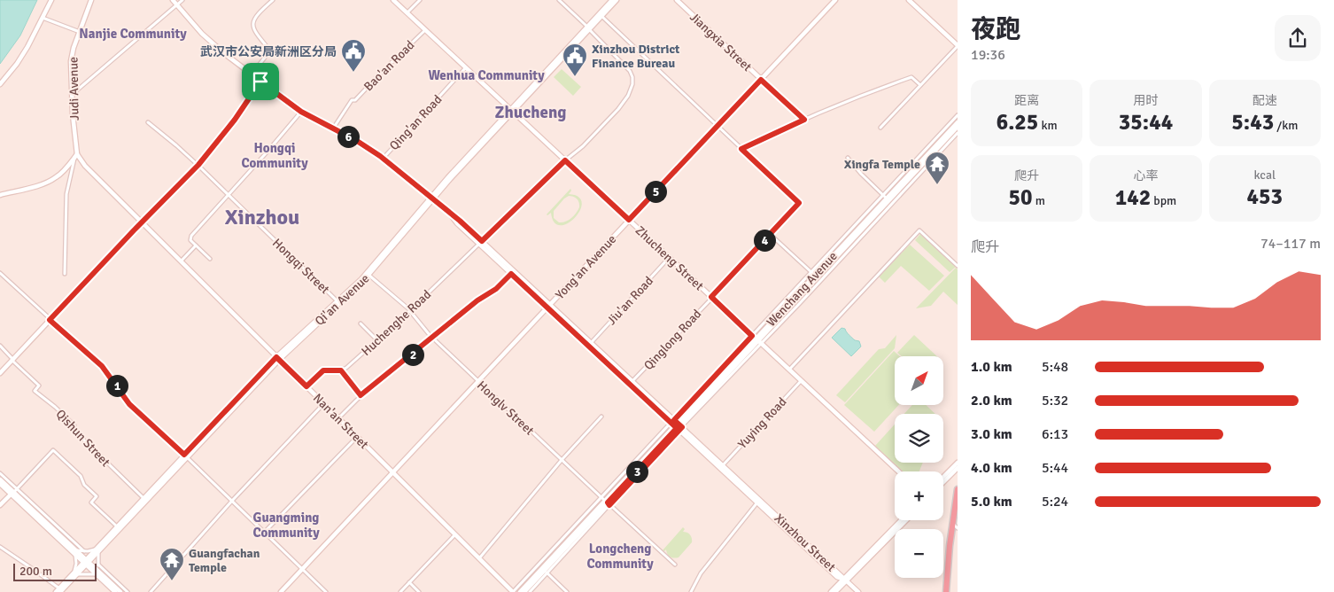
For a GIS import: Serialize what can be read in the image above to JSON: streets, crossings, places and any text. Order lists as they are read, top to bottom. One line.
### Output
{"streets":{"main road":["Jiangxia Street","Judi Avenue","Zhucheng Street","Yong'an Avenue","Wenchang Avenue","Qi'an Avenue","Nan'an Street","Xinzhou Street"],"street":["Bao'an Road","Qing'an Road","Hongqi Street","Jiu'an Road","Huchenghe Road","Qinglong Road","Honglv Street","Yuying Road","Qishun Street"]},"crossings":[["Jiangxia Street","Yong'an Avenue"],["Bao'an Road","Zhucheng Street"],["Bao'an Road","Xinzhou Street"],["Judi Avenue","Nan'an Street"],["Qing'an Road","Zhucheng Street"],["Qing'an Road","Xinzhou Street"],["Zhucheng Street","Yong'an Avenue"],["Zhucheng Street","Wenchang Avenue"],["Zhucheng Street","Qi'an Avenue"],["Zhucheng Street","Jiu'an Road"],["Zhucheng Street","Huchenghe Road"],["Zhucheng Street","Qinglong Road"],["Zhucheng Street","Yuying Road"],["Hongqi Street","Qi'an Avenue"],["Yong'an Avenue","Honglv Street"],["Yong'an Avenue","Nan'an Street"],["Yong'an Avenue","Xinzhou Street"],["Wenchang Avenue","Honglv Street"],["Wenchang Avenue","Xinzhou Street"],["Qi'an Avenue","Huchenghe Road"],["Qi'an Avenue","Honglv Street"],["Qi'an Avenue","Nan'an Street"],["Qi'an Avenue","Qishun Street"],["Qi'an Avenue","Xinzhou Street"],["Jiu'an Road","Xinzhou Street"],["Huchenghe Road","Honglv Street"],["Huchenghe Road","Nan'an Street"],["Huchenghe Road","Xinzhou Street"],["Qinglong Road","Xinzhou Street"],["Yuying Road","Xinzhou Street"]],"districts":["Nanjie Community","Wenhua Community","Zhucheng","Hongqi Community","Xinzhou","Guangming Community","Longcheng Community"],"places":{"public building":["武汉市公安局新洲区分局","Xinzhou District Finance Bureau"],"temple":["Xingfa Temple","Guangfachan Temple"]},"scale_bar":"200 m","north":"top right","page":{"heading":["夜跑","19:36"],"stats":[["距离","6.25 km"],["用时","35:44"],["配速","5:43 /km"],["爬升","50 m"],["心率","142 bpm"],["kcal","453"]],"pins":["6","5","4","2","1","3"],"chart":["爬升","74–117 m"],"list":[{"name":"1.0 km","note":"5:48"},{"name":"2.0 km","note":"5:32"},{"name":"3.0 km","note":"6:13"},{"name":"4.0 km","note":"5:44"},{"name":"5.0 km","note":"5:24"}],"map_buttons":["+","−"],"scale":"200 m"}}
